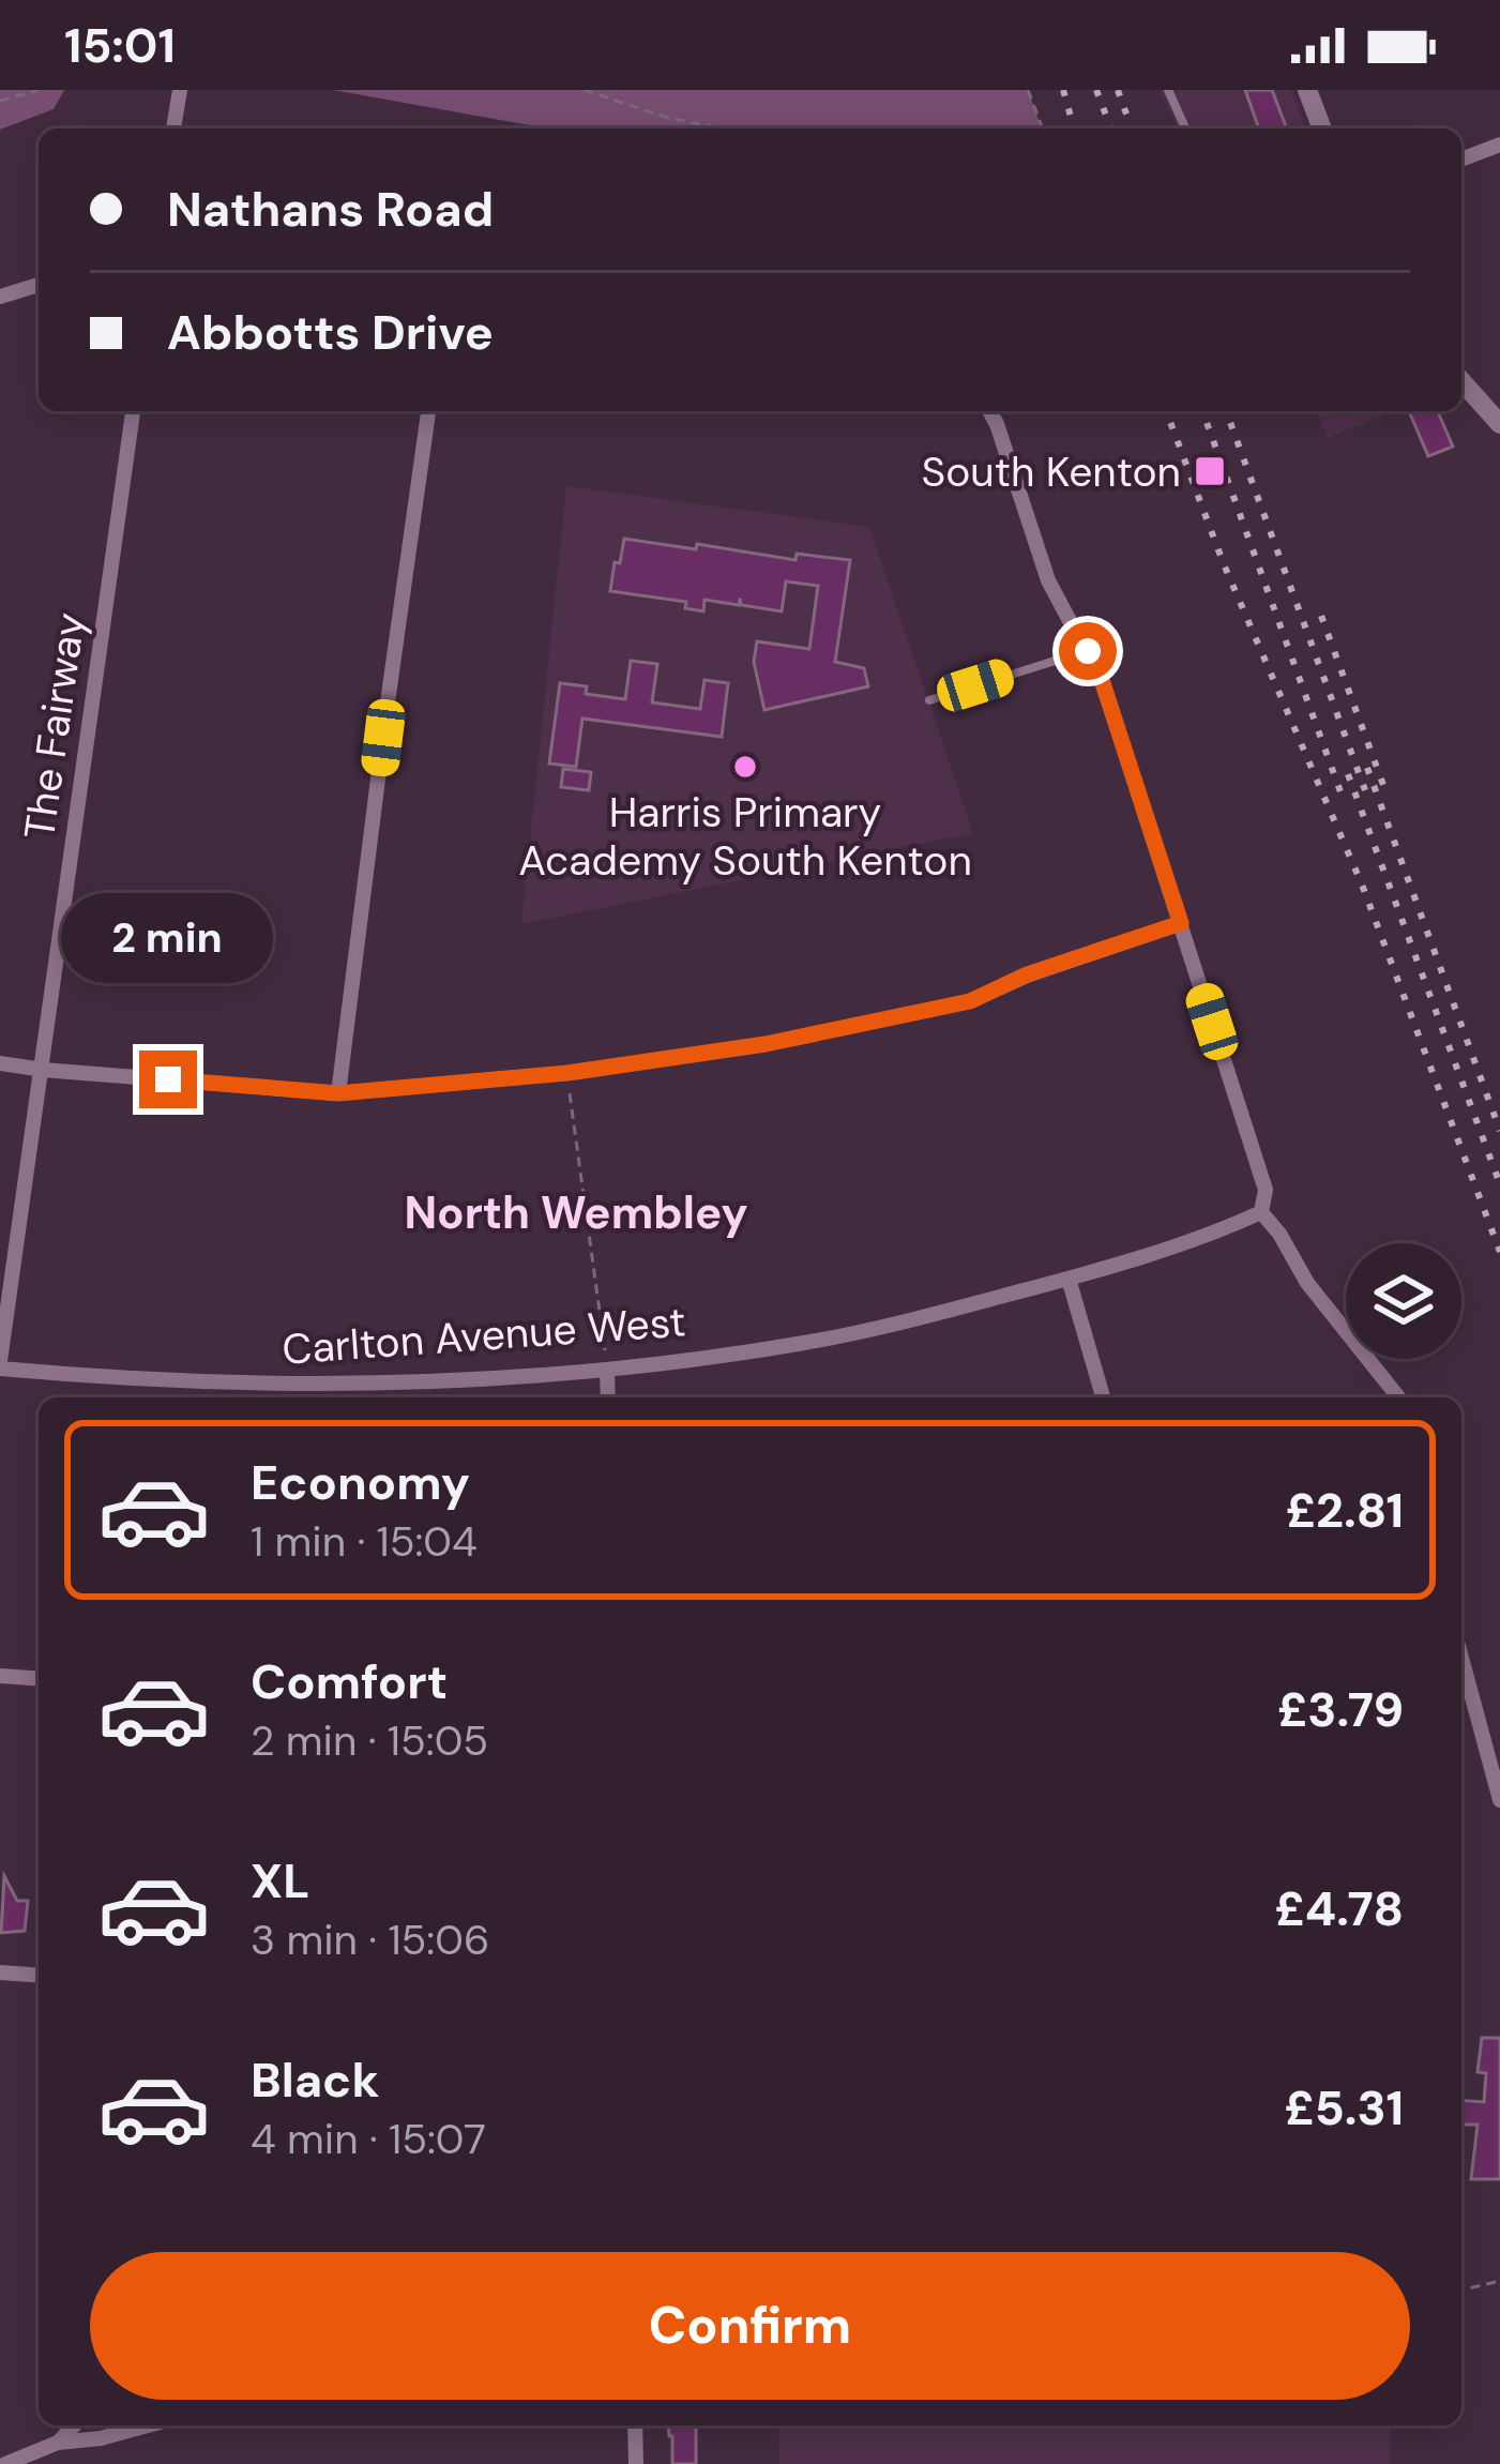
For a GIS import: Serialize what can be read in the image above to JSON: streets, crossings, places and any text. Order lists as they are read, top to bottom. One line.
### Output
{"streets":{"street":["The Fairway","Carlton Avenue West"]},"crossings":[["The Fairway","Carlton Avenue West"]],"districts":["North Wembley"],"places":{"transit":["South Kenton"],"other":["Harris Primary Academy South Kenton"]},"page":{"status":"15:01","banner":["Nathans Road","Abbotts Drive"],"bubble":"2 min","list":[{"name":"Economy","note":"1 min · 15:04","value":"£2.81"},{"name":"Comfort","note":"2 min · 15:05","value":"£3.79"},{"name":"XL","note":"3 min · 15:06","value":"£4.78"},{"name":"Black","note":"4 min · 15:07","value":"£5.31"}],"buttons":"Confirm"}}
